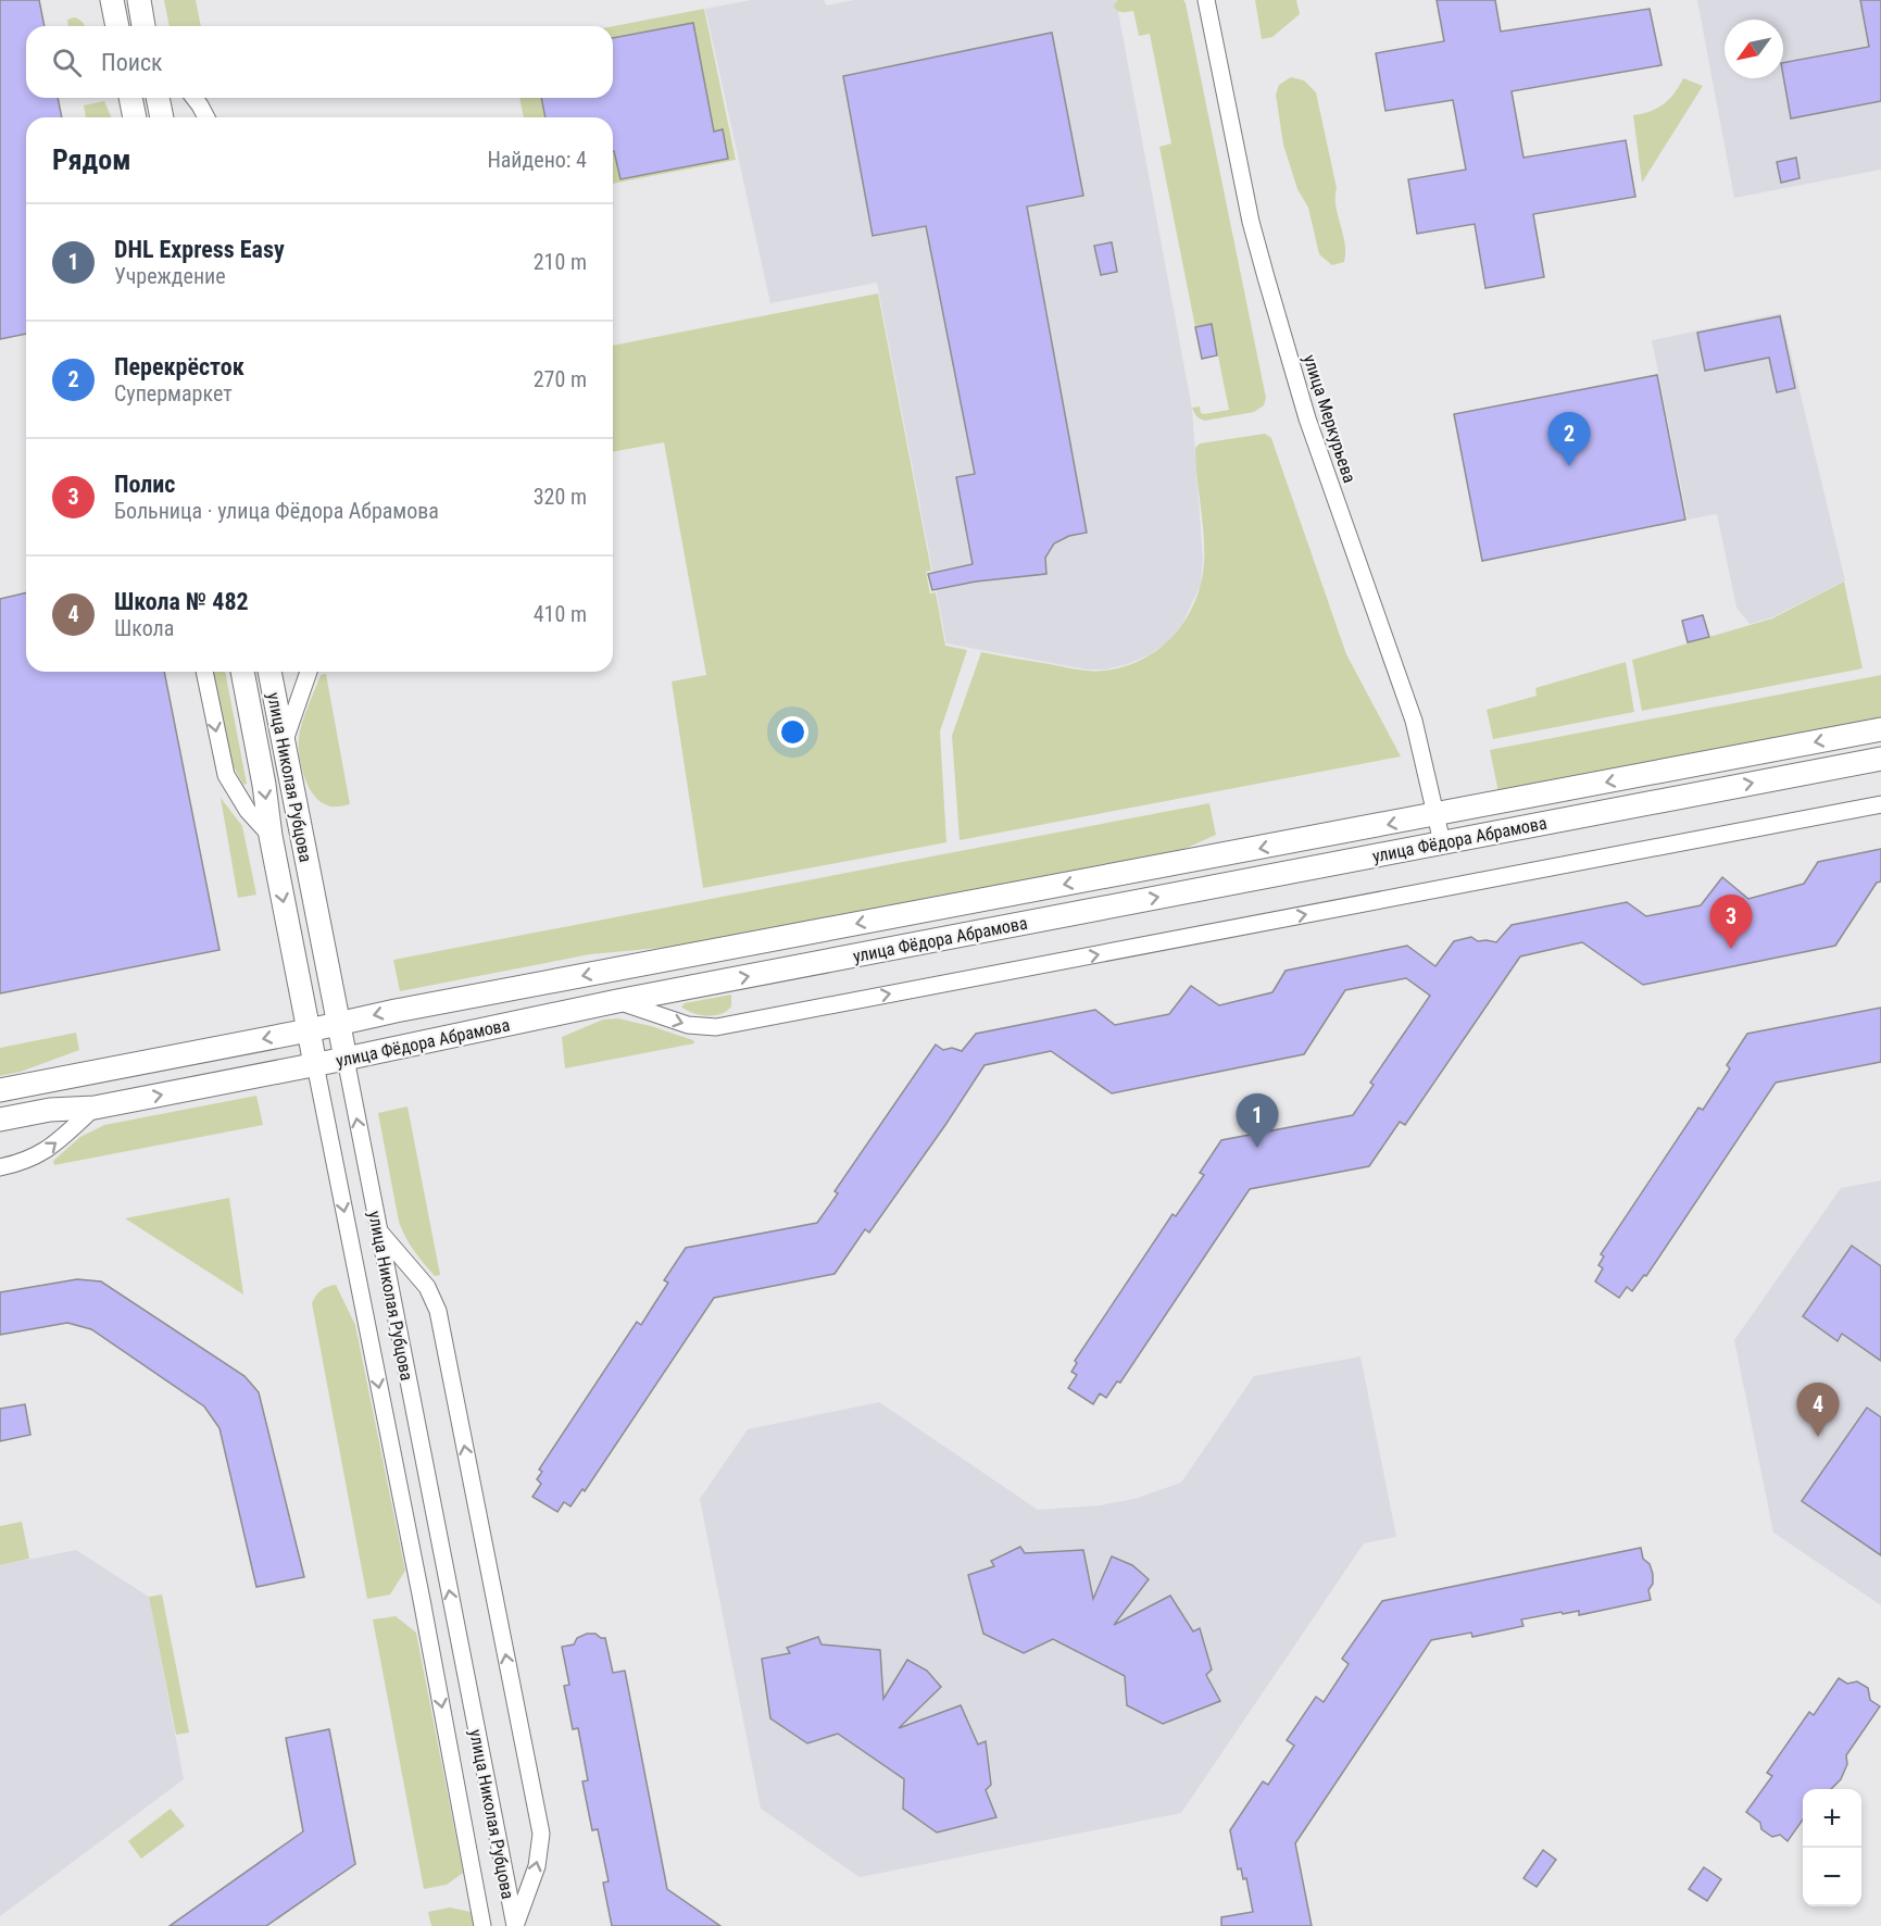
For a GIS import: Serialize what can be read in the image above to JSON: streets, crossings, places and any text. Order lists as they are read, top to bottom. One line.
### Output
{"streets":{"street":["улица Меркурьева","улица Николая Рубцова","улица Фёдора Абрамова"]},"crossings":[["улица Меркурьева","улица Фёдора Абрамова"],["улица Николая Рубцова","улица Фёдора Абрамова"]],"north":"bottom left","page":{"search":"Поиск","heading":["Рядом","Найдено: 4"],"list":[{"mark":"1","name":"DHL Express Easy","note":"Учреждение","value":"210 m"},{"mark":"2","name":"Перекрёсток","note":"Супермаркет","value":"270 m"},{"mark":"3","name":"Полис","note":"Больница · улица Фёдора Абрамова","value":"320 m"},{"mark":"4","name":"Школа № 482","note":"Школа","value":"410 m"}],"pins":["2","3","1","4"],"map_buttons":["+","−"]}}
